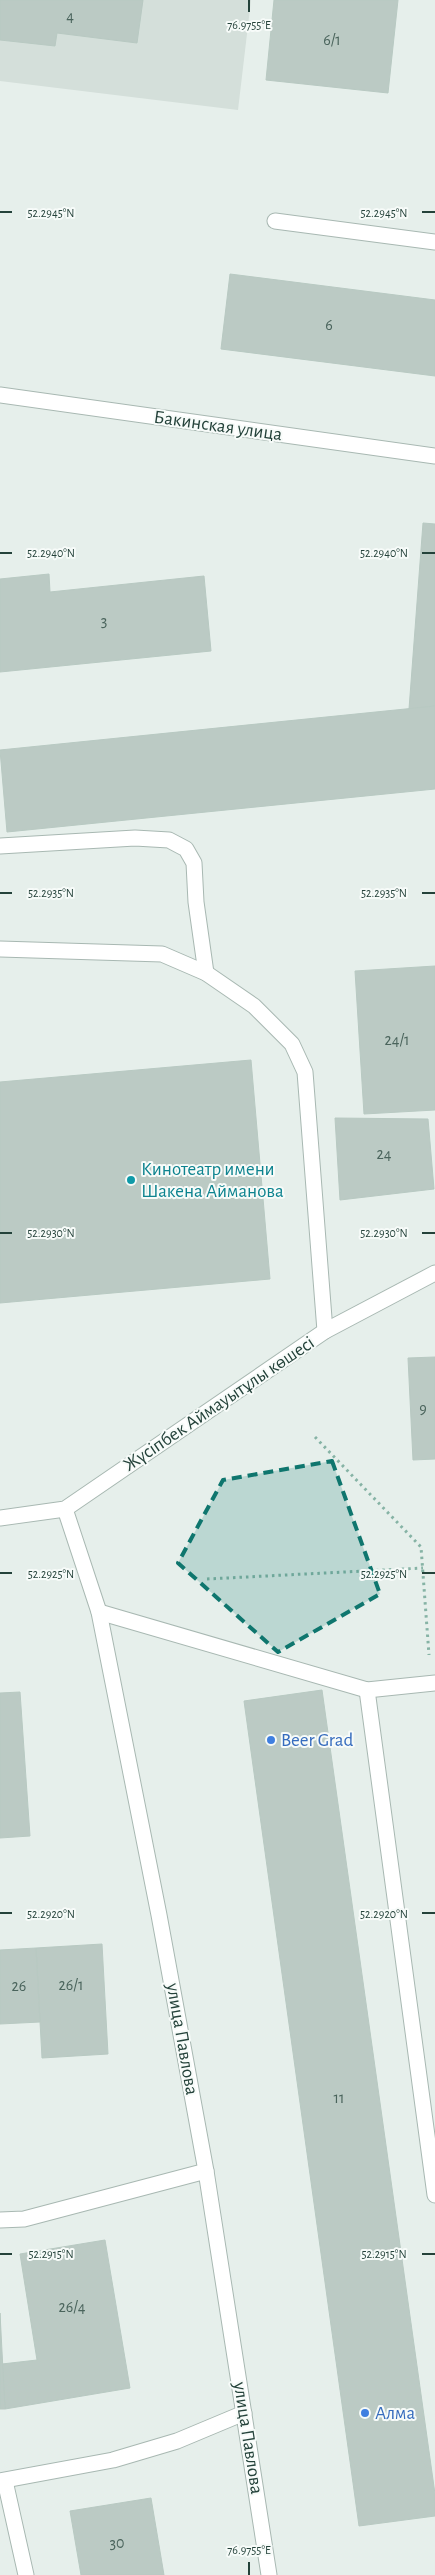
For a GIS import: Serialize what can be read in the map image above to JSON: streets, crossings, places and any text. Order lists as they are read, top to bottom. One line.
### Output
{"streets":{"street":["Бакинская улица","Жүсіпбек Аймауытұлы көшесі","улица Павлова"]},"crossings":[["Жүсіпбек Аймауытұлы көшесі","улица Павлова"]],"places":["Кинотеатр имени Шакена Айманова","Beer Grad","Алма"],"house_numbers":["4","6/1","6","3","24/1","24","9","26/1","26","11","26/4","30"],"coordinates":["76.9755°E","52.2945°N","52.2940°N","52.2935°N","52.2930°N","52.2925°N","52.2920°N","52.2915°N"]}
